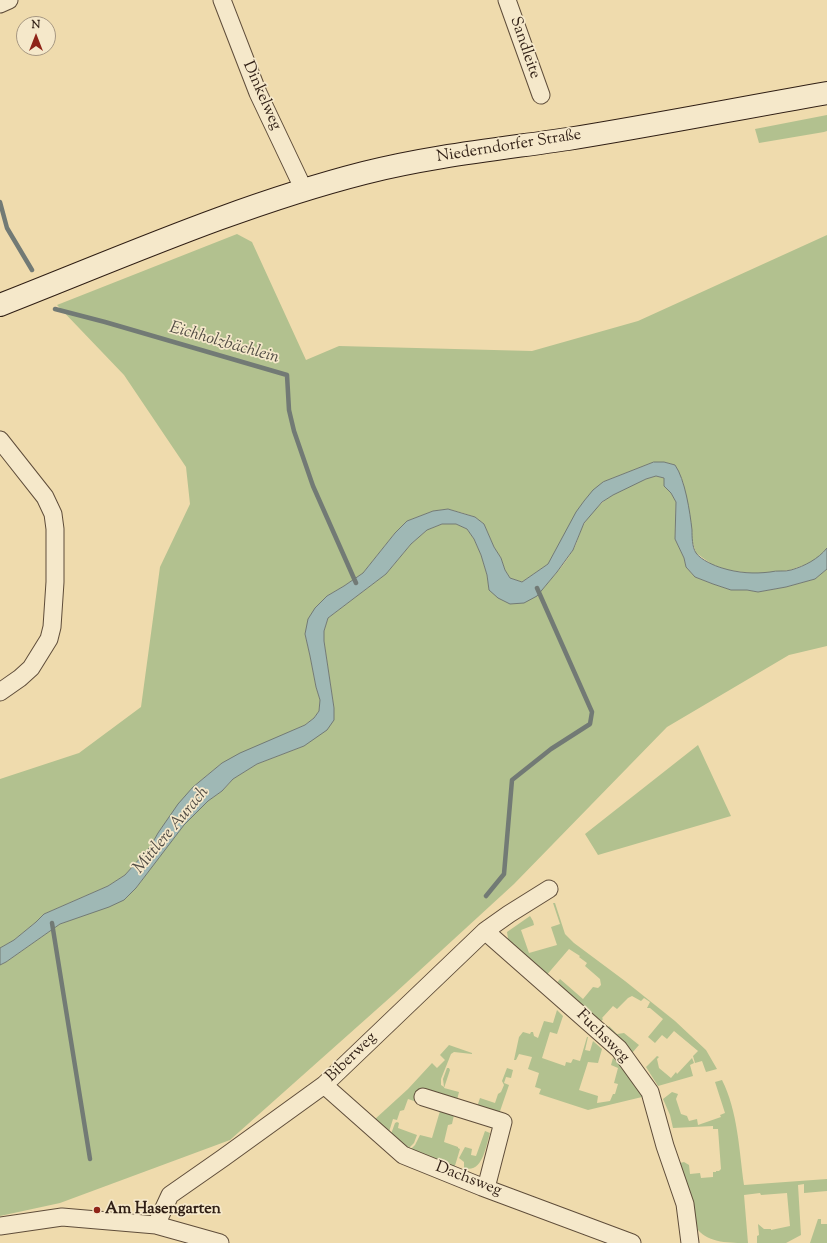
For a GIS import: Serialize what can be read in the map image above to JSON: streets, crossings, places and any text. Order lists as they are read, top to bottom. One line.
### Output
{"streets":{"main road":["Niederndorfer Straße"],"street":["Sandleite","Dinkelweg","Fuchsweg","Biberweg","Dachsweg"]},"crossings":[["Dinkelweg","Niederndorfer Straße"],["Fuchsweg","Biberweg"],["Biberweg","Dachsweg"]],"water":["Eichholzbächlein","Mittlere Aurach"],"places":["Am Hasengarten"],"north":"top"}
